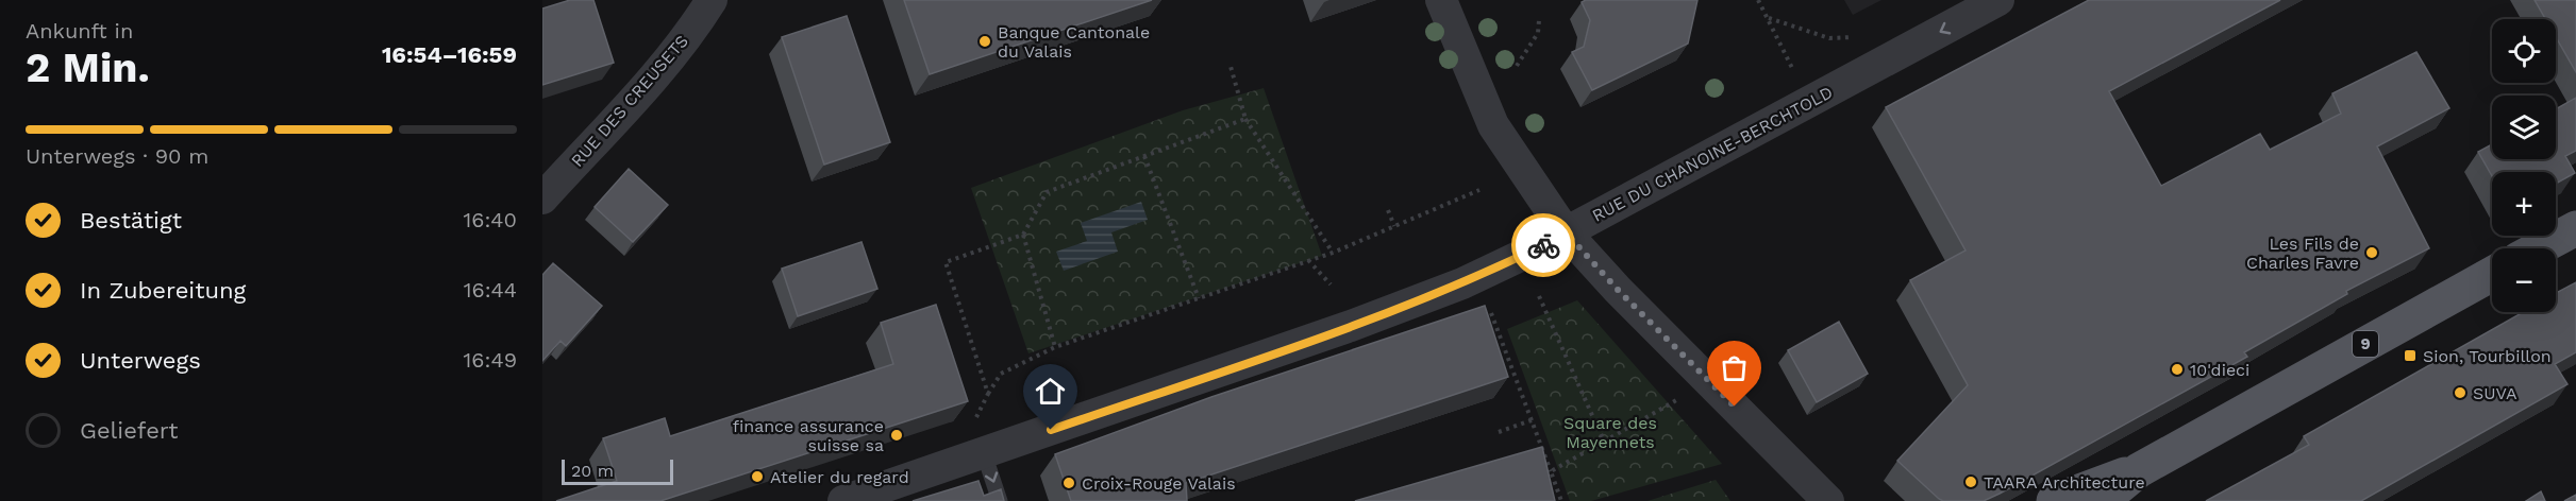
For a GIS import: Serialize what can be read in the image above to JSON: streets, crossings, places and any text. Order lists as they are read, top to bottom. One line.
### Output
{"streets":{"main road":["9"],"street":["RUE DES CREUSETS","RUE DU CHANOINE-BERCHTOLD"]},"one_way":["RUE DU CHANOINE-BERCHTOLD"],"parks":["Square des Mayennets"],"places":{"other":["Banque Cantonale du Valais","Les Fils de Charles Favre","10'dieci","SUVA","finance assurance suisse sa","Atelier du regard","TAARA Architecture","Croix-Rouge Valais"],"transit":["Sion, Tourbillon"]},"scale_bar":"20 m","page":{"heading":["2 Min.","Ankunft in","16:54–16:59"],"map_buttons":["+","−"],"bar":"Unterwegs · 90 m","list":[["Bestätigt","16:40"],["In Zubereitung","16:44"],["Unterwegs","16:49"],"Geliefert"],"scale":"20 m"}}
